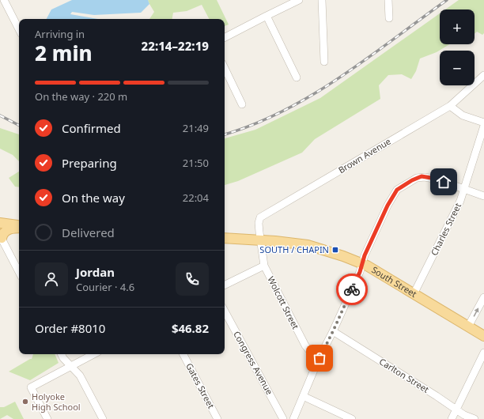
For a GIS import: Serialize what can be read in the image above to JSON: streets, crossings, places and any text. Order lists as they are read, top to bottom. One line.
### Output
{"streets":{"main road":["South Street"],"street":["Brown Avenue","Charles Street","Wolcott Street","Congress Avenue","Carlton Street","Gates Street"]},"crossings":[["Brown Avenue","South Street"],["Brown Avenue","Wolcott Street"],["Charles Street","South Street"],["South Street","Wolcott Street"]],"places":{"transit":["SOUTH / CHAPIN"],"other":["Holyoke High School"]},"page":{"map_buttons":["+","−"],"heading":["2 min","Arriving in","22:14–22:19"],"panel":["Jordan","Courier · 4.6","Order #8010","$46.82"],"bar":"On the way · 220 m","list":[["Confirmed","21:49"],["Preparing","21:50"],["On the way","22:04"],"Delivered"]}}
